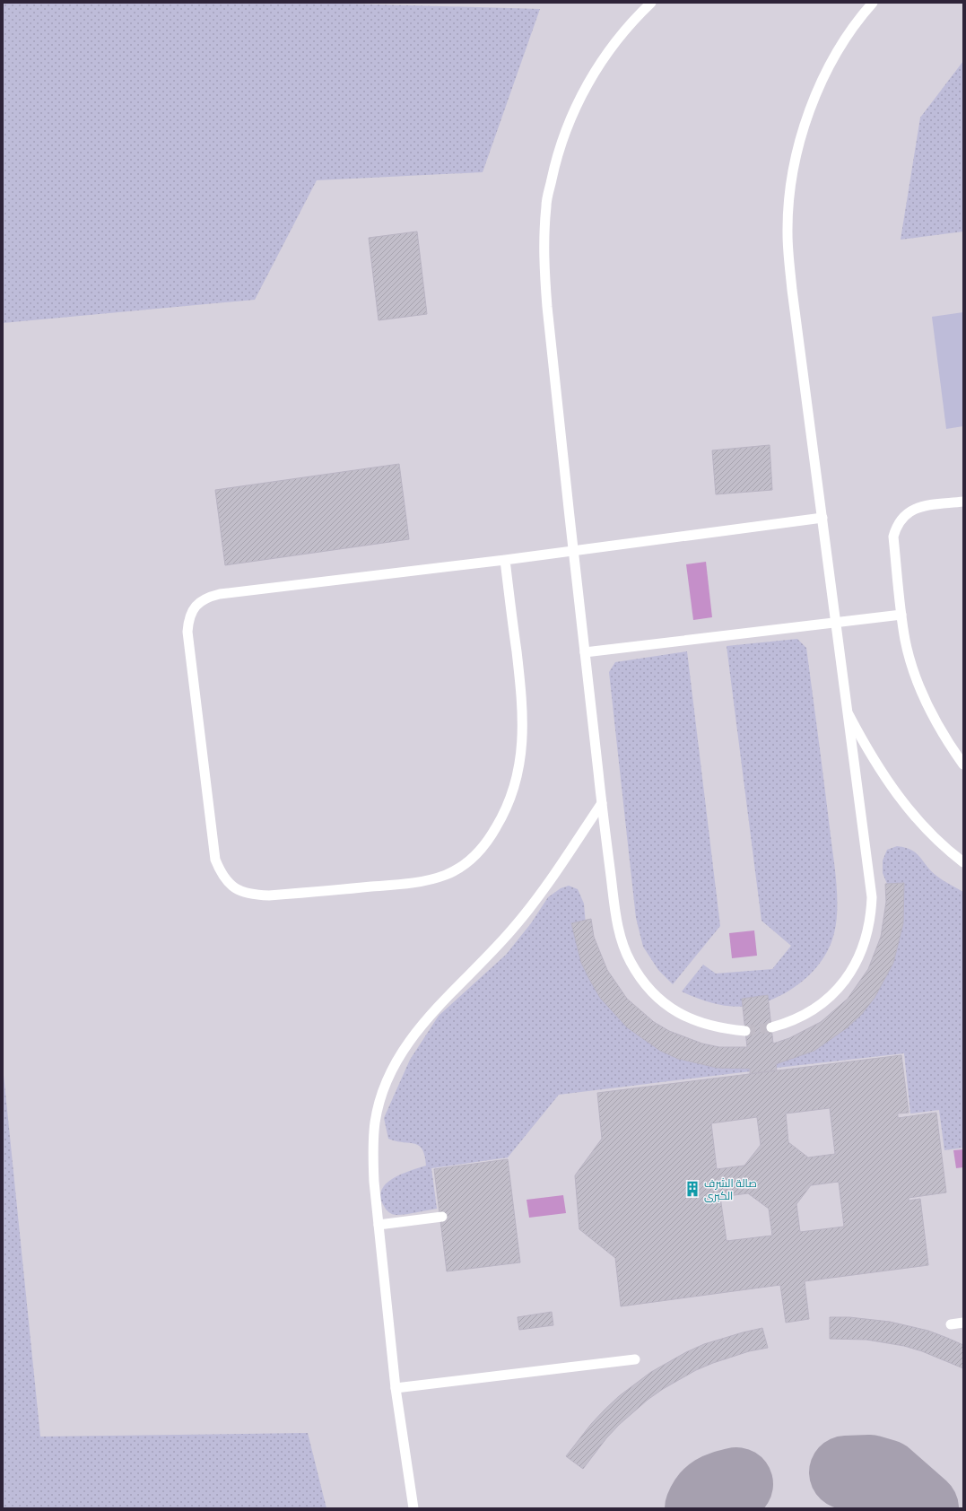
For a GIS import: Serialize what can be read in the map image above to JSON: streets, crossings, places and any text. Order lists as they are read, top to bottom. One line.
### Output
{"places":{"building":["صالة الشرف الكبرى"]}}
